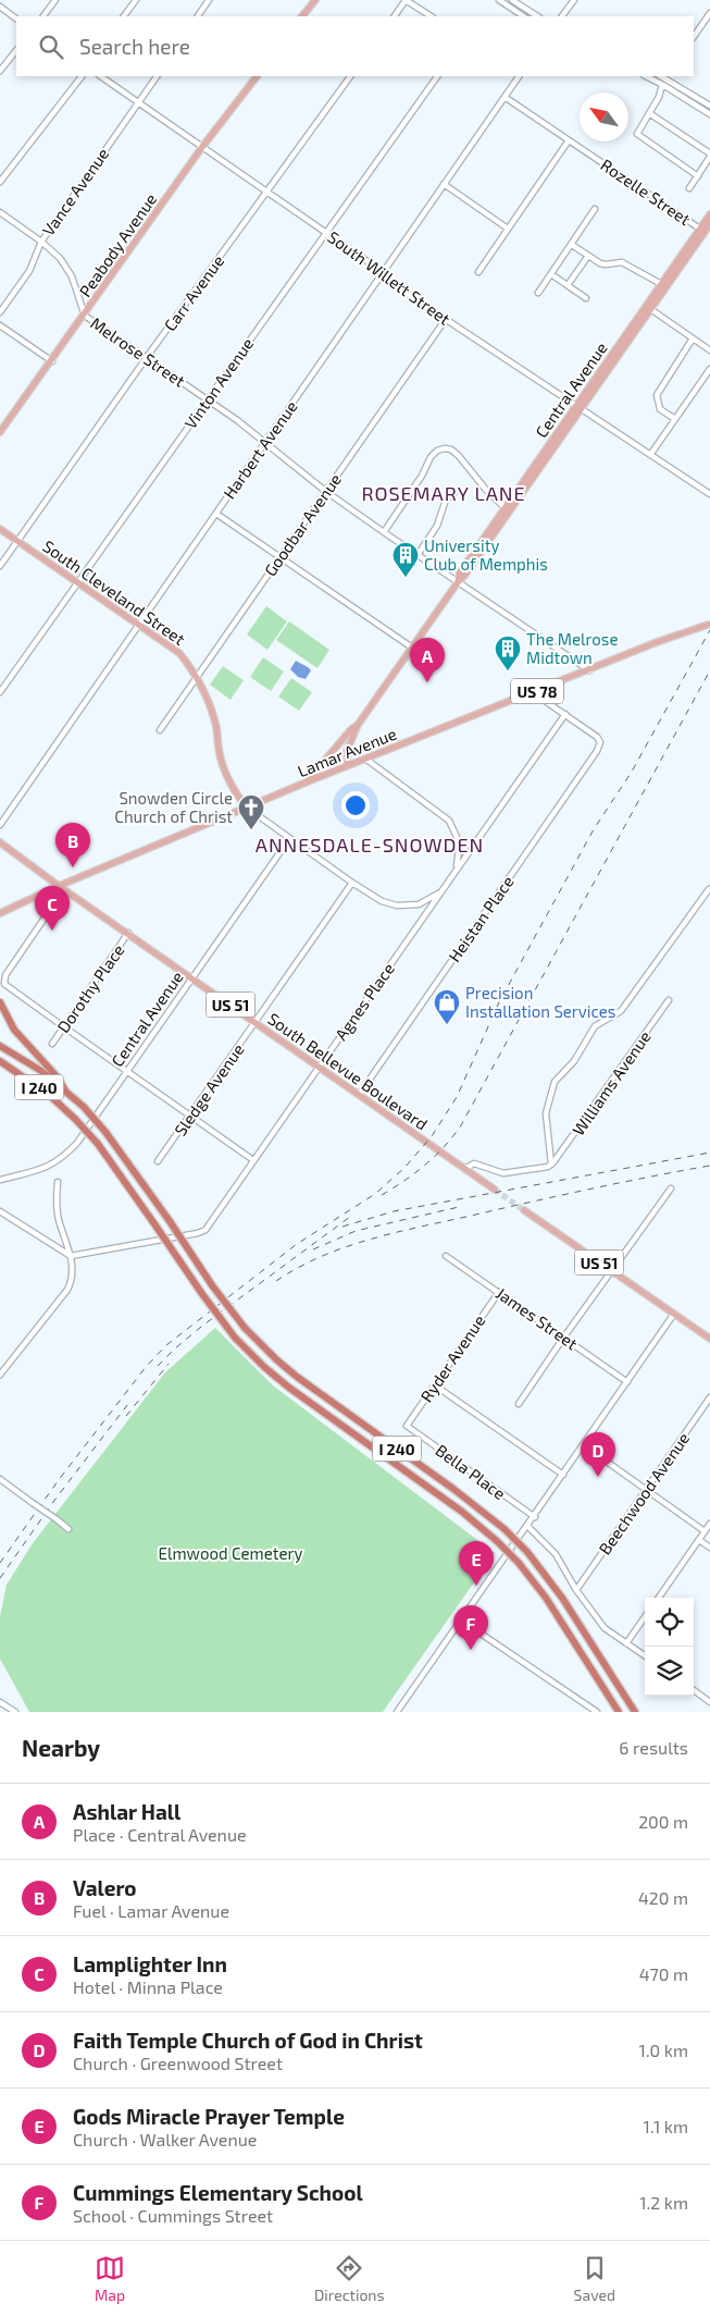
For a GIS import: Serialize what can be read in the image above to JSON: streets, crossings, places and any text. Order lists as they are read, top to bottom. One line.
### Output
{"streets":{"highway":["I 240"],"main road":["Peabody Avenue","Central Avenue","South Cleveland Street","US 78","Lamar Avenue","US 51","South Bellevue Boulevard"],"street":["Vance Avenue","Rozelle Street","South Willett Street","Carr Avenue","Melrose Street","Vinton Avenue","Harbert Avenue","Goodbar Avenue","Heistan Place","Dorothy Place","Agnes Place","Williams Avenue","Sledge Avenue","James Street","Ryder Avenue","Bella Place","Beechwood Avenue"]},"crossings":[["Vance Avenue","South Willett Street"],["Rozelle Street","Central Avenue"],["Rozelle Street","Harbert Avenue"],["Peabody Avenue","South Willett Street"],["Peabody Avenue","Melrose Street"],["South Willett Street","Carr Avenue"],["South Willett Street","Vinton Avenue"],["South Willett Street","Central Avenue"],["South Willett Street","Harbert Avenue"],["South Willett Street","Goodbar Avenue"],["Carr Avenue","Melrose Street"],["Carr Avenue","South Cleveland Street"],["Melrose Street","Vinton Avenue"],["Melrose Street","Central Avenue"],["Melrose Street","Harbert Avenue"],["Melrose Street","Goodbar Avenue"],["Melrose Street","Lamar Avenue"],["Vinton Avenue","South Cleveland Street"],["Central Avenue","Lamar Avenue"],["Central Avenue","South Bellevue Boulevard"],["Harbert Avenue","South Cleveland Street"],["Goodbar Avenue","South Cleveland Street"],["South Cleveland Street","Lamar Avenue"],["Lamar Avenue","South Bellevue Boulevard"],["Heistan Place","Agnes Place"],["Heistan Place","South Bellevue Boulevard"],["Dorothy Place","South Bellevue Boulevard"],["Agnes Place","South Bellevue Boulevard"],["South Bellevue Boulevard","Sledge Avenue"],["James Street","Ryder Avenue"],["Ryder Avenue","Bella Place"]],"districts":["ROSEMARY LANE","ANNESDALE-SNOWDEN"],"parks":["Elmwood Cemetery"],"places":{"building":["University Club of Memphis","The Melrose Midtown"],"church":["Snowden Circle Church of Christ"],"shop":["Precision Installation Services"]},"north":"top left","page":{"search":"Search here","pins":["A","B","C","D","E","F"],"heading":["Nearby","6 results"],"list":[{"mark":"A","name":"Ashlar Hall","note":"Place · Central Avenue","value":"200 m"},{"mark":"B","name":"Valero","note":"Fuel · Lamar Avenue","value":"420 m"},{"mark":"C","name":"Lamplighter Inn","note":"Hotel · Minna Place","value":"470 m"},{"mark":"D","name":"Faith Temple Church of God in Christ","note":"Church · Greenwood Street","value":"1.0 km"},{"mark":"E","name":"Gods Miracle Prayer Temple","note":"Church · Walker Avenue","value":"1.1 km"},{"mark":"F","name":"Cummings Elementary School","note":"School · Cummings Street","value":"1.2 km"}],"nav":["Map","Directions","Saved"]}}
